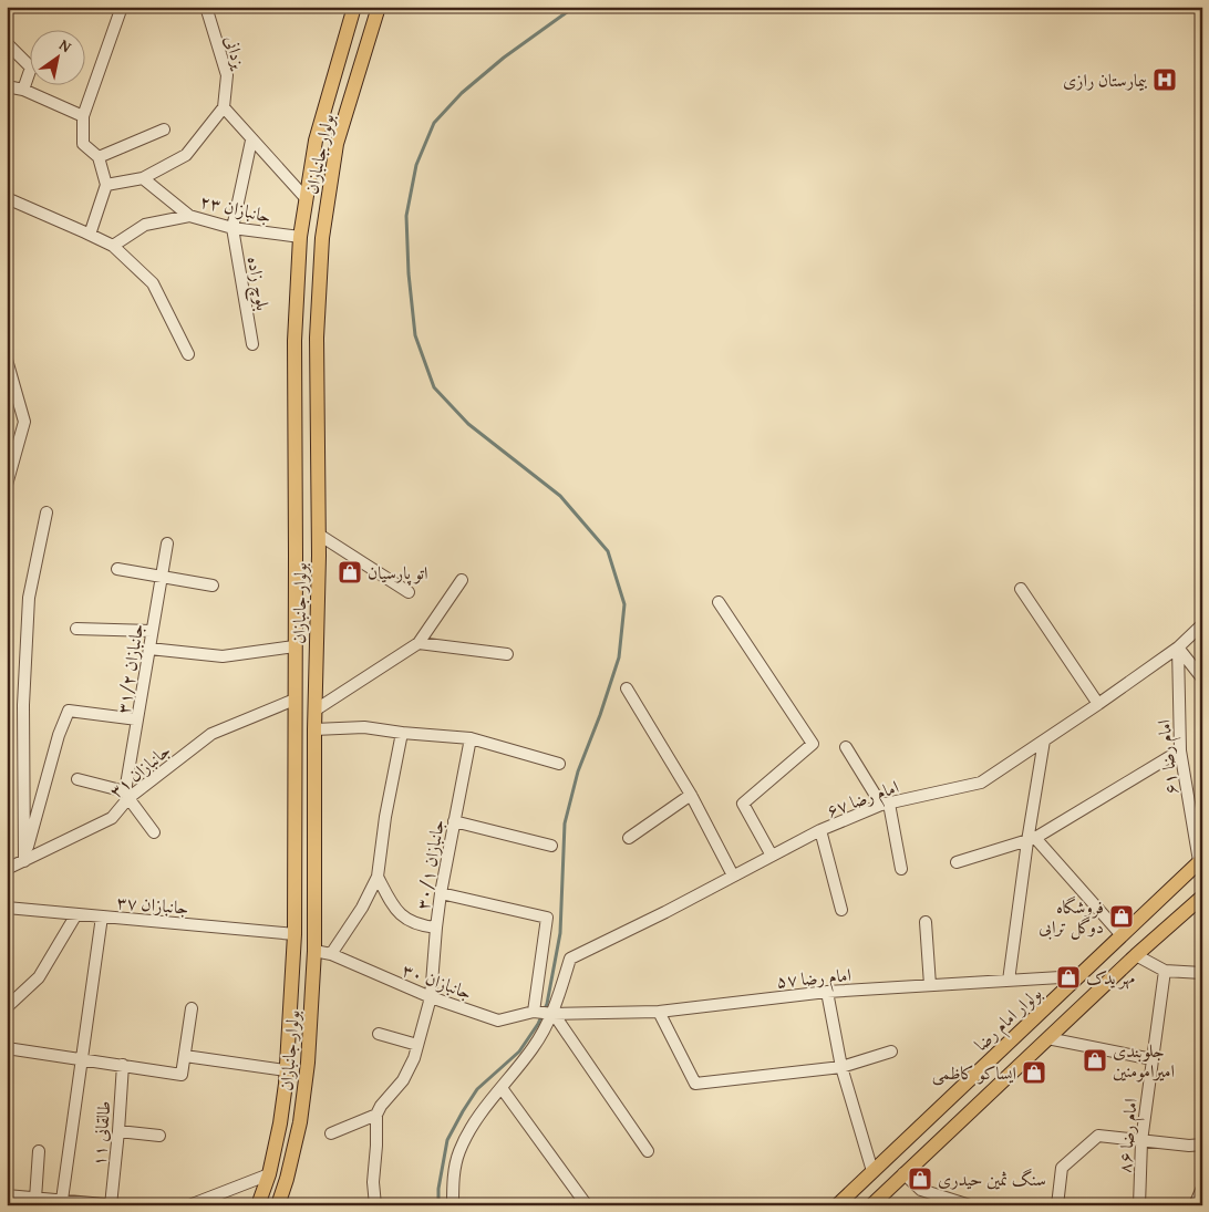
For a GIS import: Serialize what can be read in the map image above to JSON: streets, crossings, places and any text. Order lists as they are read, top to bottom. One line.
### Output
{"streets":{"main road":["بولوار جانبازان","بولوار امام رضا"],"street":["یزدانی","جانبازان ۲۳","بلوچ زاده","جانبازان ۳۱/۲","امام رضا ۶۱","جانبازان ۳۱","امام رضا ۶۷","جانبازان ۳۰/۱","جانبازان ۳۷","امام رضا ۵۷","جانبازان ۳۰","طالقانی ۱۱","امام رضا ۸۶"]},"crossings":[["بولوار جانبازان","جانبازان ۲۳"],["بولوار جانبازان","جانبازان ۳۱"],["بولوار جانبازان","جانبازان ۳۷"],["بولوار جانبازان","جانبازان ۳۰"],["جانبازان ۲۳","بلوچ زاده"],["جانبازان ۳۱/۲","جانبازان ۳۱"],["امام رضا ۶۱","امام رضا ۶۷"],["امام رضا ۶۱","بولوار امام رضا"],["امام رضا ۶۷","امام رضا ۵۷"],["امام رضا ۶۷","جانبازان ۳۰"],["جانبازان ۳۰/۱","جانبازان ۳۰"],["امام رضا ۵۷","جانبازان ۳۰"],["امام رضا ۵۷","بولوار امام رضا"]],"places":{"hospital":["بیمارستان رازی"],"shop":["اتو پارسیان","فروشگاه دوگل ترابی","مهر یدک","جلوبندی امیرامومنین","ایساکو کاظمی","سنگ ثمین حیدری"]},"north":"top right"}
